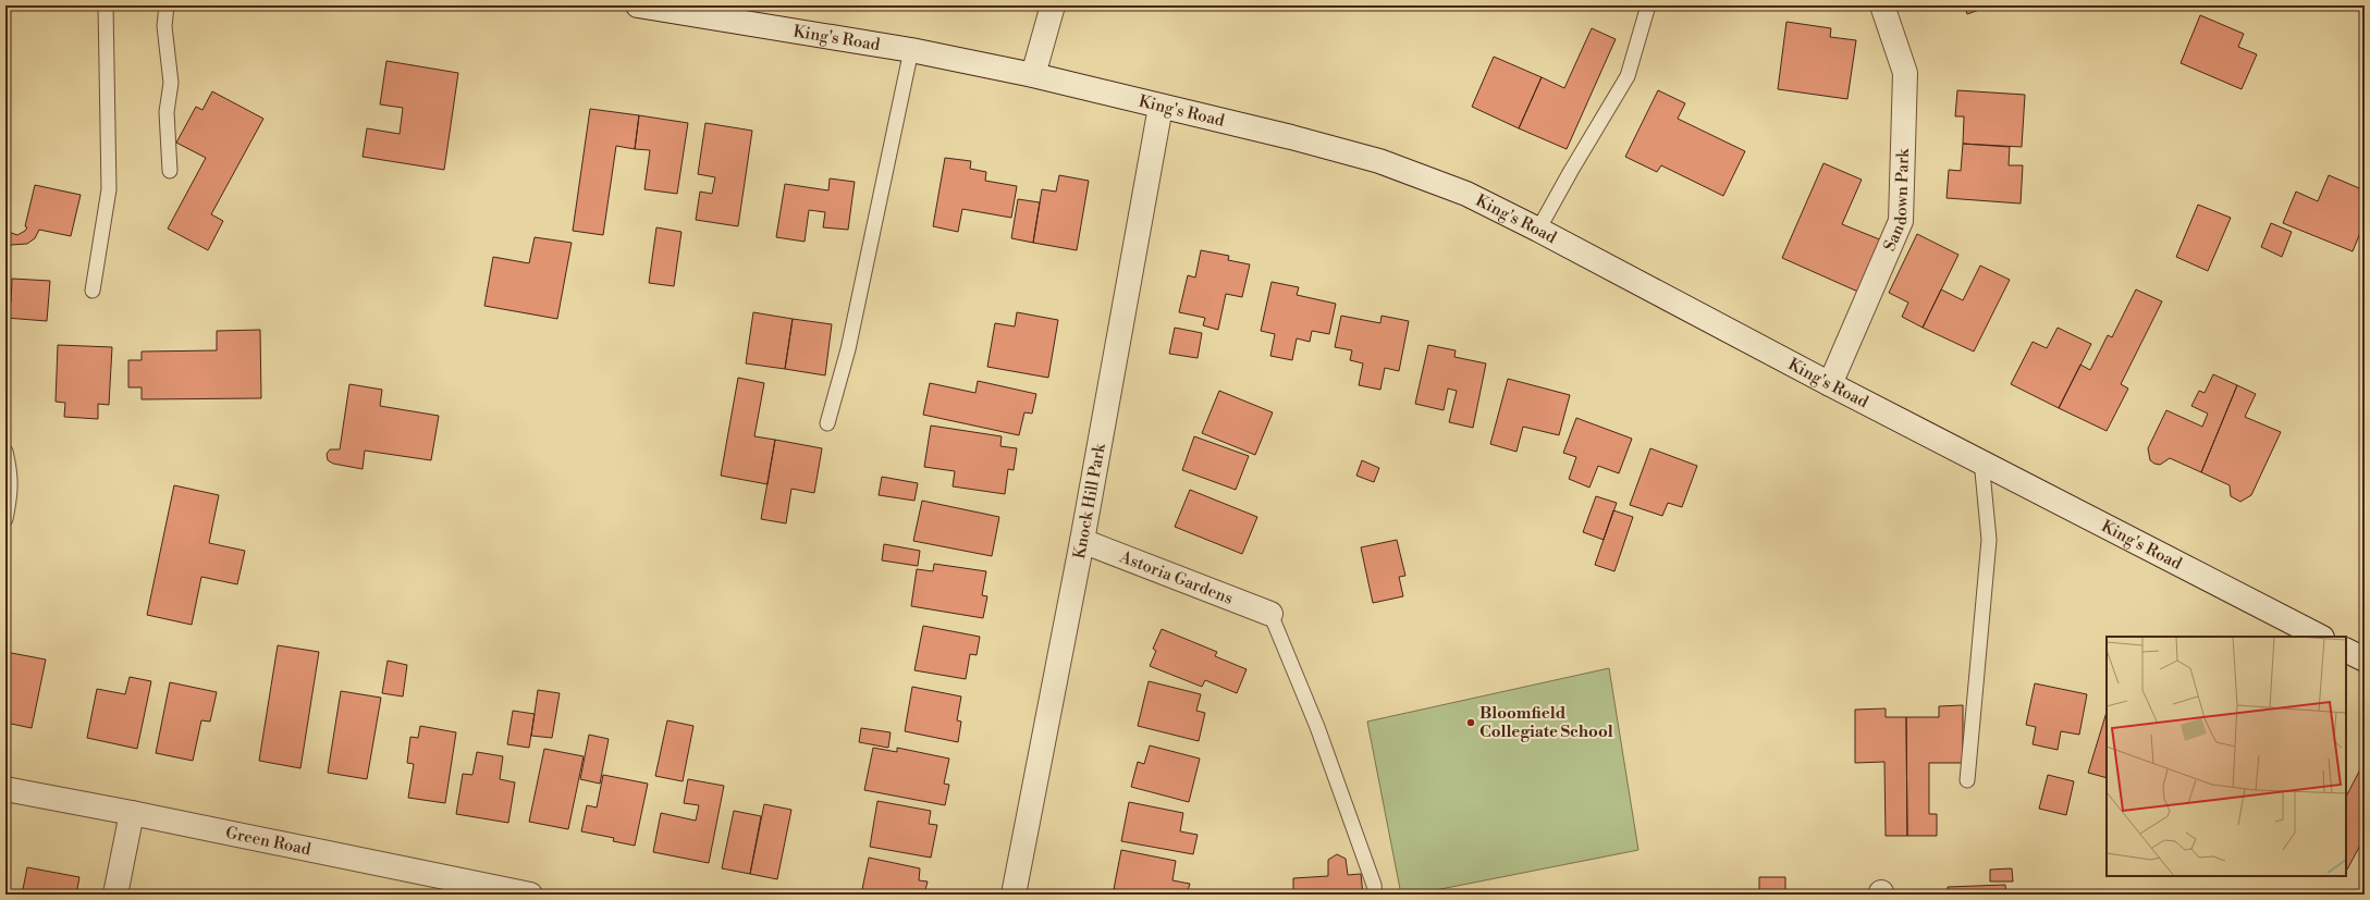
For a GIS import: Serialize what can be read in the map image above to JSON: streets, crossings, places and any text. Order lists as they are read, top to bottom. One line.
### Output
{"streets":{"street":["King's Road","Sandown Park","Knock Hill Park","Astoria Gardens","Green Road"]},"crossings":[["King's Road","Sandown Park"],["King's Road","Knock Hill Park"],["Knock Hill Park","Astoria Gardens"]],"places":["Bloomfield Collegiate School"]}
